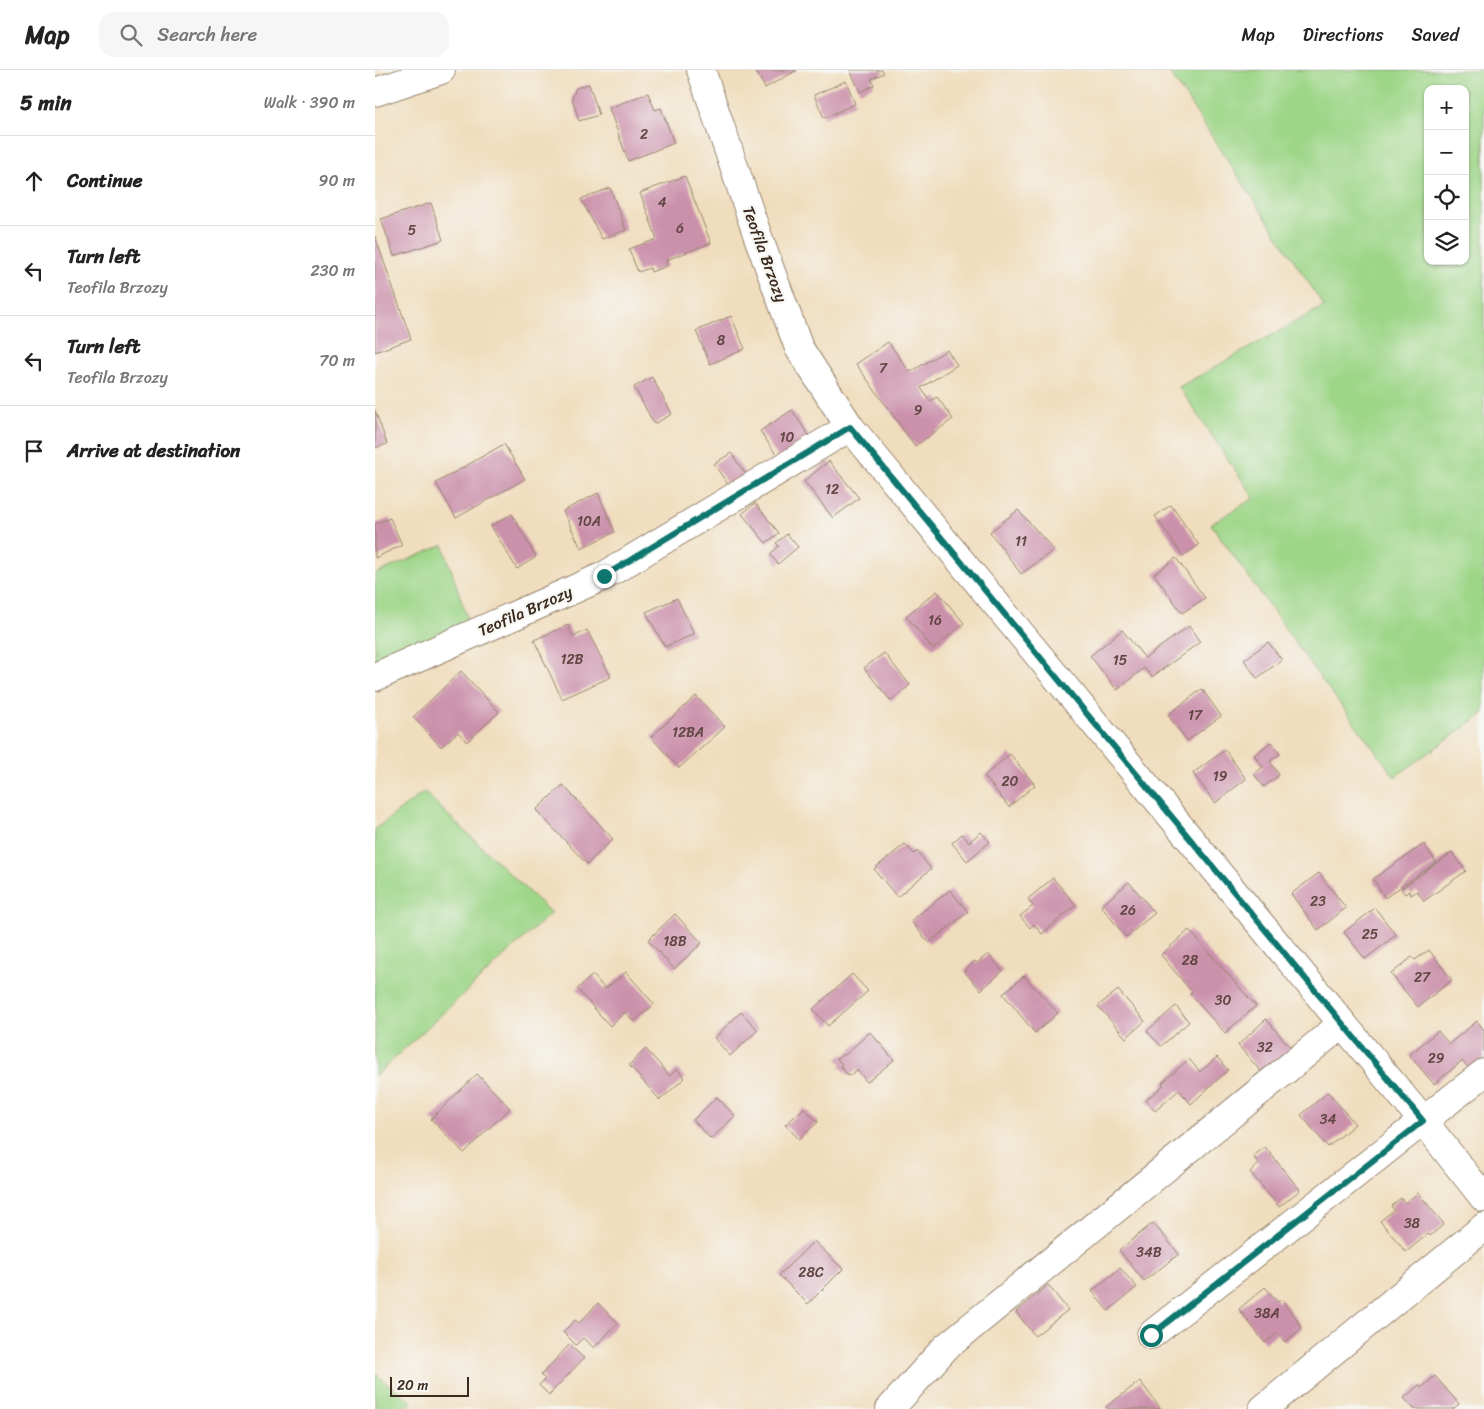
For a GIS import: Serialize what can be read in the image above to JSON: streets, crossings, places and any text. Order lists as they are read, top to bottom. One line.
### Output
{"streets":{"street":["Teofila Brzozy"]},"house_numbers":["2","4","6","5","8","7","9","10","12","10A","11","16","12B","15","17","12BA","19","20","23","26","25","18B","28","27","30","32","29","34","38","34B","28C","38A"],"scale_bar":"20 m","page":{"header":"Map","search":"Search here","nav":["Map","Directions","Saved"],"heading":["5 min","Walk · 390 m"],"map_buttons":["+","−"],"list":[["Continue","90 m"],["Turn left","Teofila Brzozy","230 m"],["Turn left","Teofila Brzozy","70 m"],"Arrive at destination"],"scale":"20 m"}}
